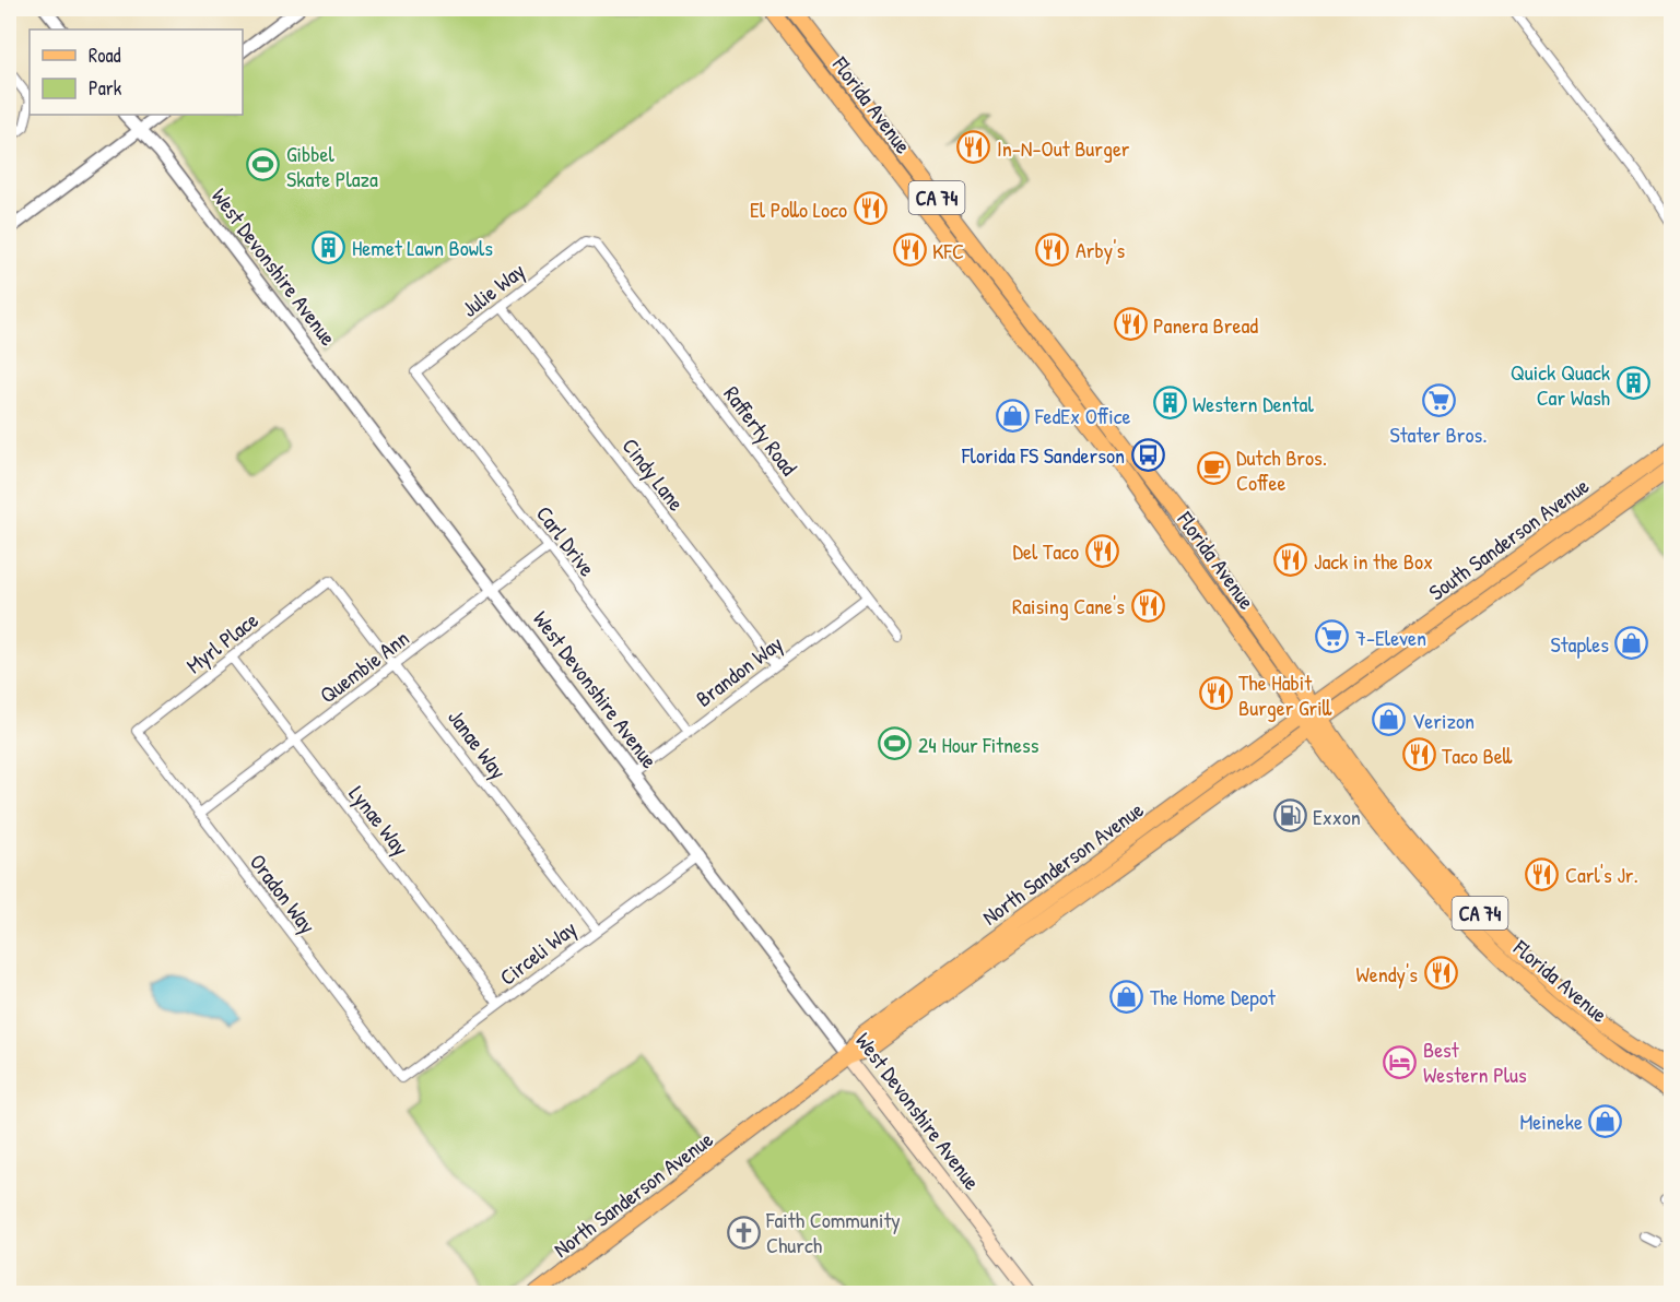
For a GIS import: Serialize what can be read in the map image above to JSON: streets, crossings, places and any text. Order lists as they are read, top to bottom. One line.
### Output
{"streets":{"main road":["Florida Avenue","CA 74","West Devonshire Avenue","South Sanderson Avenue","North Sanderson Avenue"],"street":["Julie Way","Rafferty Road","Cindy Lane","Carl Drive","Myrl Place","Quembie Ann","Brandon Way","Janae Way","Lynae Way","Oradon Way","Circeli Way"]},"crossings":[["Florida Avenue","South Sanderson Avenue"],["Florida Avenue","North Sanderson Avenue"],["West Devonshire Avenue","Quembie Ann"],["West Devonshire Avenue","Brandon Way"],["West Devonshire Avenue","North Sanderson Avenue"],["West Devonshire Avenue","Circeli Way"],["Julie Way","Rafferty Road"],["Julie Way","Cindy Lane"],["Julie Way","Carl Drive"],["Rafferty Road","Brandon Way"],["Cindy Lane","Brandon Way"],["South Sanderson Avenue","North Sanderson Avenue"],["Carl Drive","Quembie Ann"],["Carl Drive","Brandon Way"],["Myrl Place","Janae Way"],["Myrl Place","Lynae Way"],["Myrl Place","Oradon Way"],["Quembie Ann","Janae Way"],["Quembie Ann","Lynae Way"],["Quembie Ann","Oradon Way"],["Janae Way","Circeli Way"],["Lynae Way","Circeli Way"],["Oradon Way","Circeli Way"]],"places":{"restaurant":["In-N-Out Burger","El Pollo Loco","Arby's","KFC","Panera Bread","Del Taco","Jack in the Box","Raising Cane's","The Habit Burger Grill","Taco Bell","Carl's Jr.","Wendy's"],"sports":["Gibbel Skate Plaza","24 Hour Fitness"],"building":["Hemet Lawn Bowls","Quick Quack Car Wash","Western Dental"],"supermarket":["Stater Bros.","7-Eleven"],"shop":["FedEx Office","Staples","Verizon","The Home Depot","Meineke"],"bus stop":["Florida FS Sanderson"],"cafe":["Dutch Bros. Coffee"],"fuel station":["Exxon"],"hotel":["Best Western Plus"],"church":["Faith Community Church"]},"legend":["Road","Park"]}
